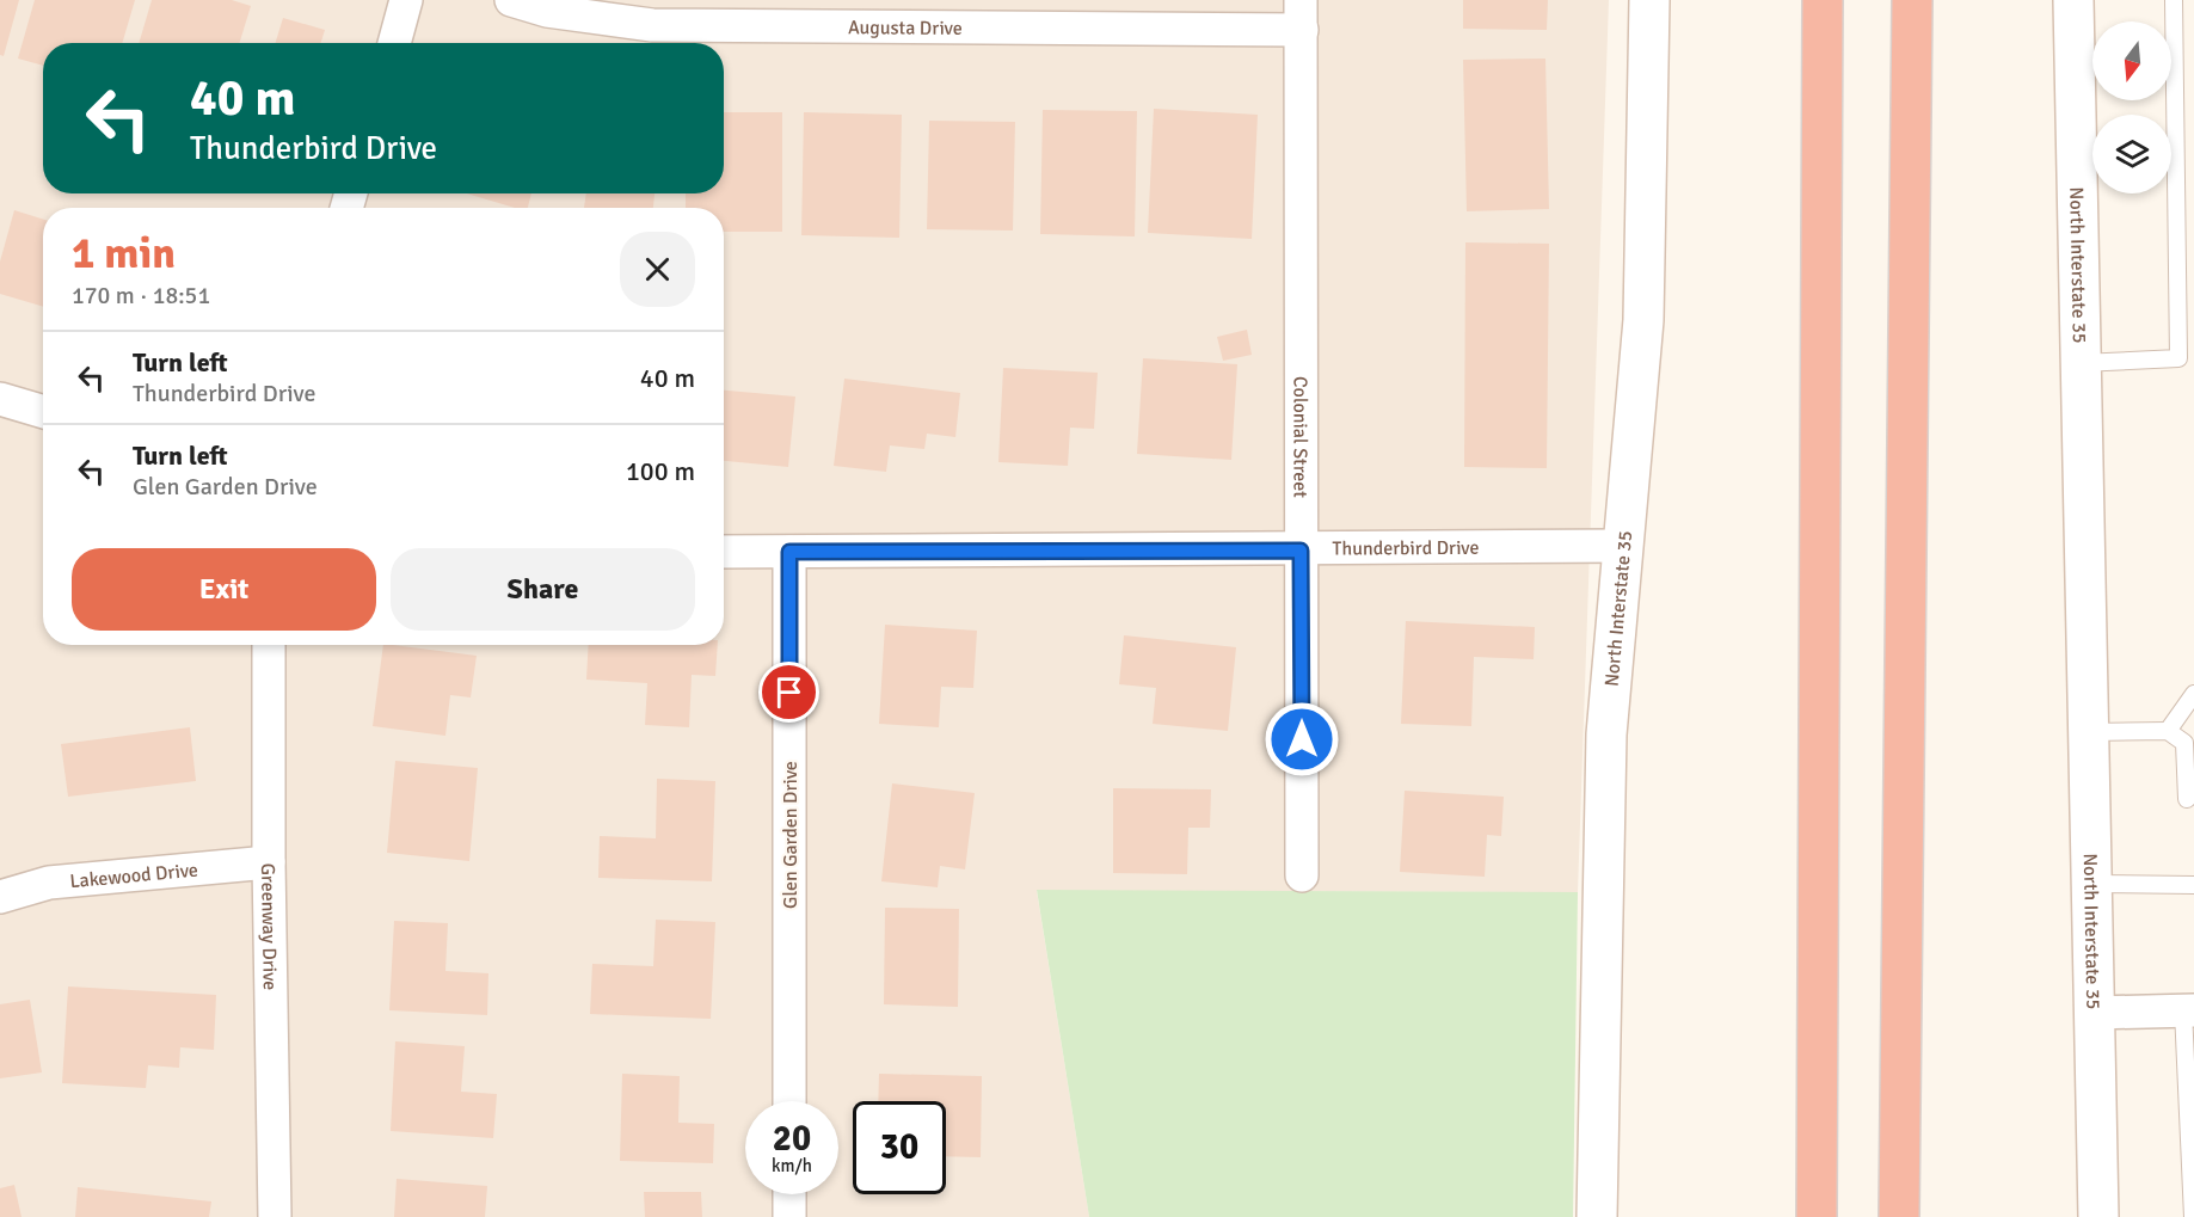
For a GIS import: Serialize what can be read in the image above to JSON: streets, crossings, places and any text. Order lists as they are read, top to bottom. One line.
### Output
{"streets":{"main road":["North Interstate 35"],"street":["Augusta Drive","Colonial Street","Thunderbird Drive","Glen Garden Drive","Lakewood Drive","Greenway Drive"]},"crossings":[["Augusta Drive","Colonial Street"],["North Interstate 35","Thunderbird Drive"],["Colonial Street","Thunderbird Drive"],["Thunderbird Drive","Glen Garden Drive"],["Lakewood Drive","Greenway Drive"]],"north":"bottom","page":{"turn":["40 m","Thunderbird Drive"],"heading":["1 min","170 m · 18:51"],"list":[{"name":"Turn left","note":"Thunderbird Drive","value":"40 m"},{"name":"Turn left","note":"Glen Garden Drive","value":"100 m"}],"buttons":["Exit","Share"],"speed":"20 km/h","limit":"30"}}
